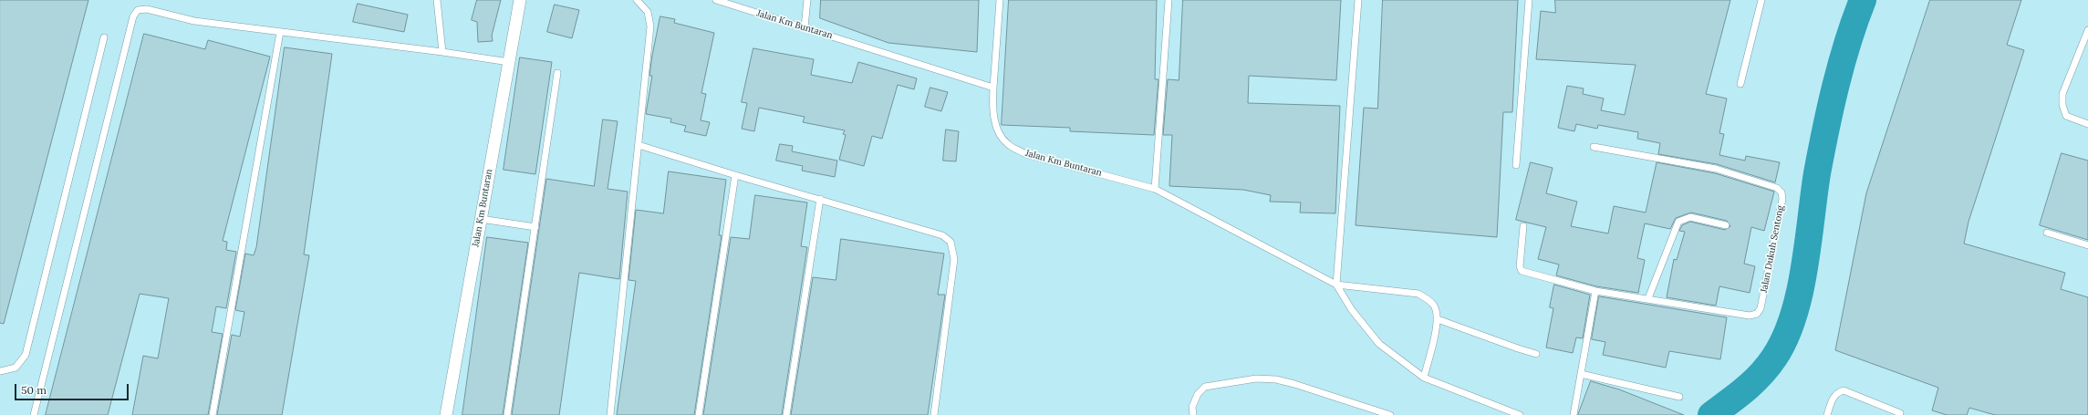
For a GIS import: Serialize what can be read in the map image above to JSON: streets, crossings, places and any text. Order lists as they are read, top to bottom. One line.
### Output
{"streets":{"street":["Jalan Km Buntaran"],"lane":["Jalan Dukuh Sentong"]},"scale_bar":"50 m"}
